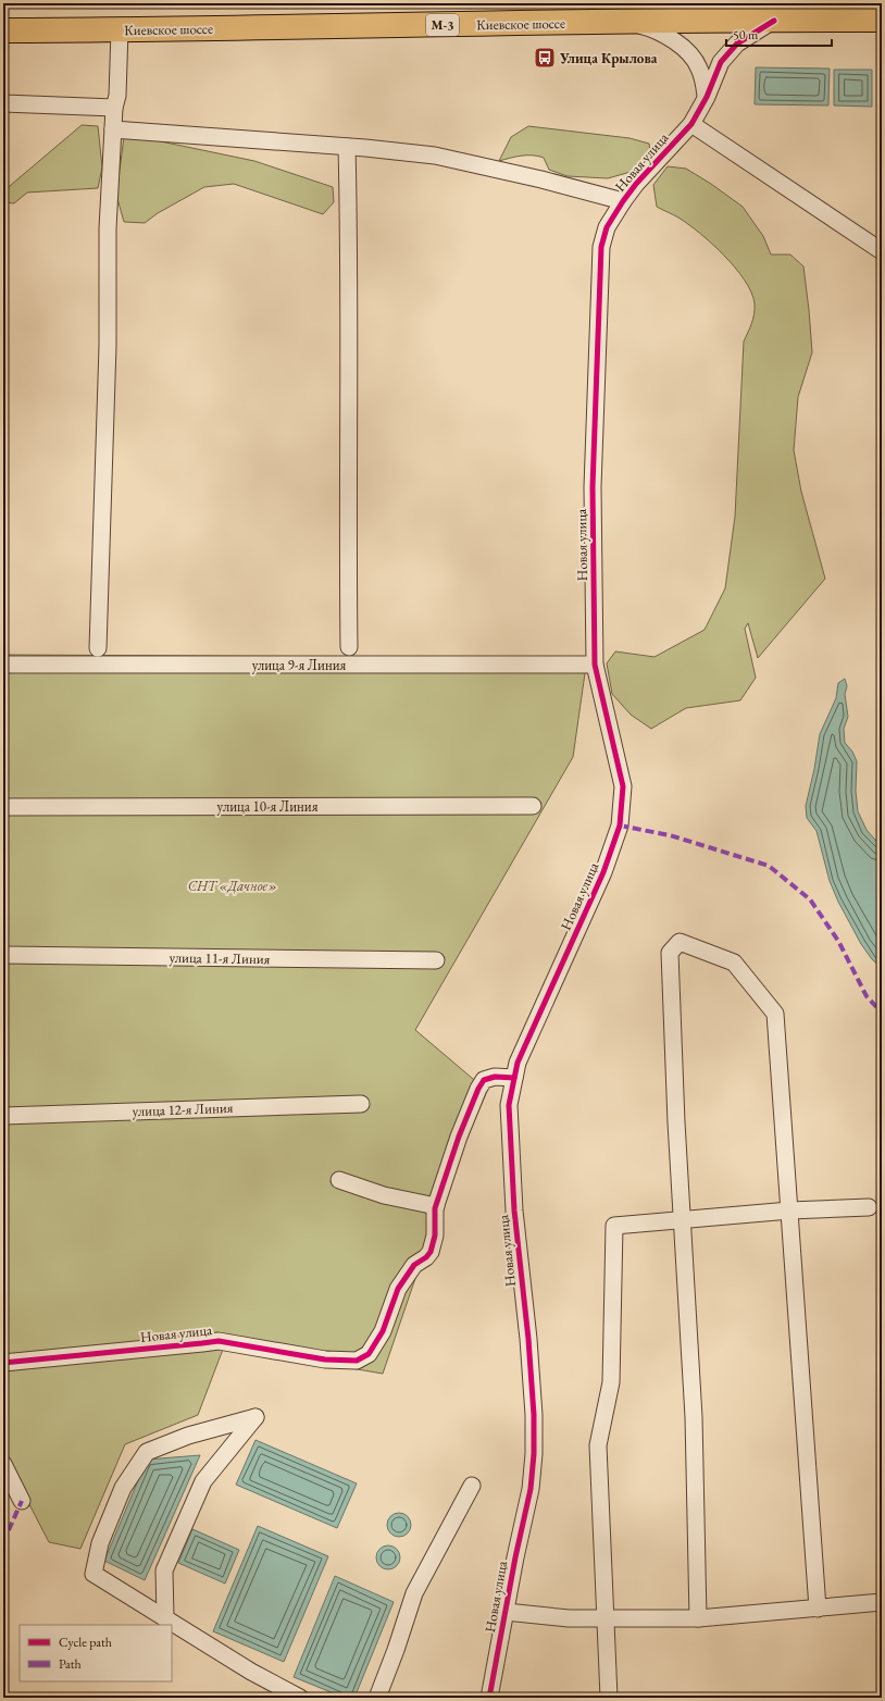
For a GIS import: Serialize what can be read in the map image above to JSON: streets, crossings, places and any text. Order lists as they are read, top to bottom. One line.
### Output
{"streets":{"highway":["Киевское шоссе","М-3"],"street":["Новая улица","улица 9-я Линия","улица 10-я Линия","улица 11-я Линия","улица 12-я Линия"]},"crossings":[["Киевское шоссе","Новая улица"],["Новая улица","улица 9-я Линия"]],"parks":["СНТ «Дачное»"],"places":{"bus stop":["Улица Крылова"]},"legend":["Cycle path","Path"],"scale_bar":"50 m"}
